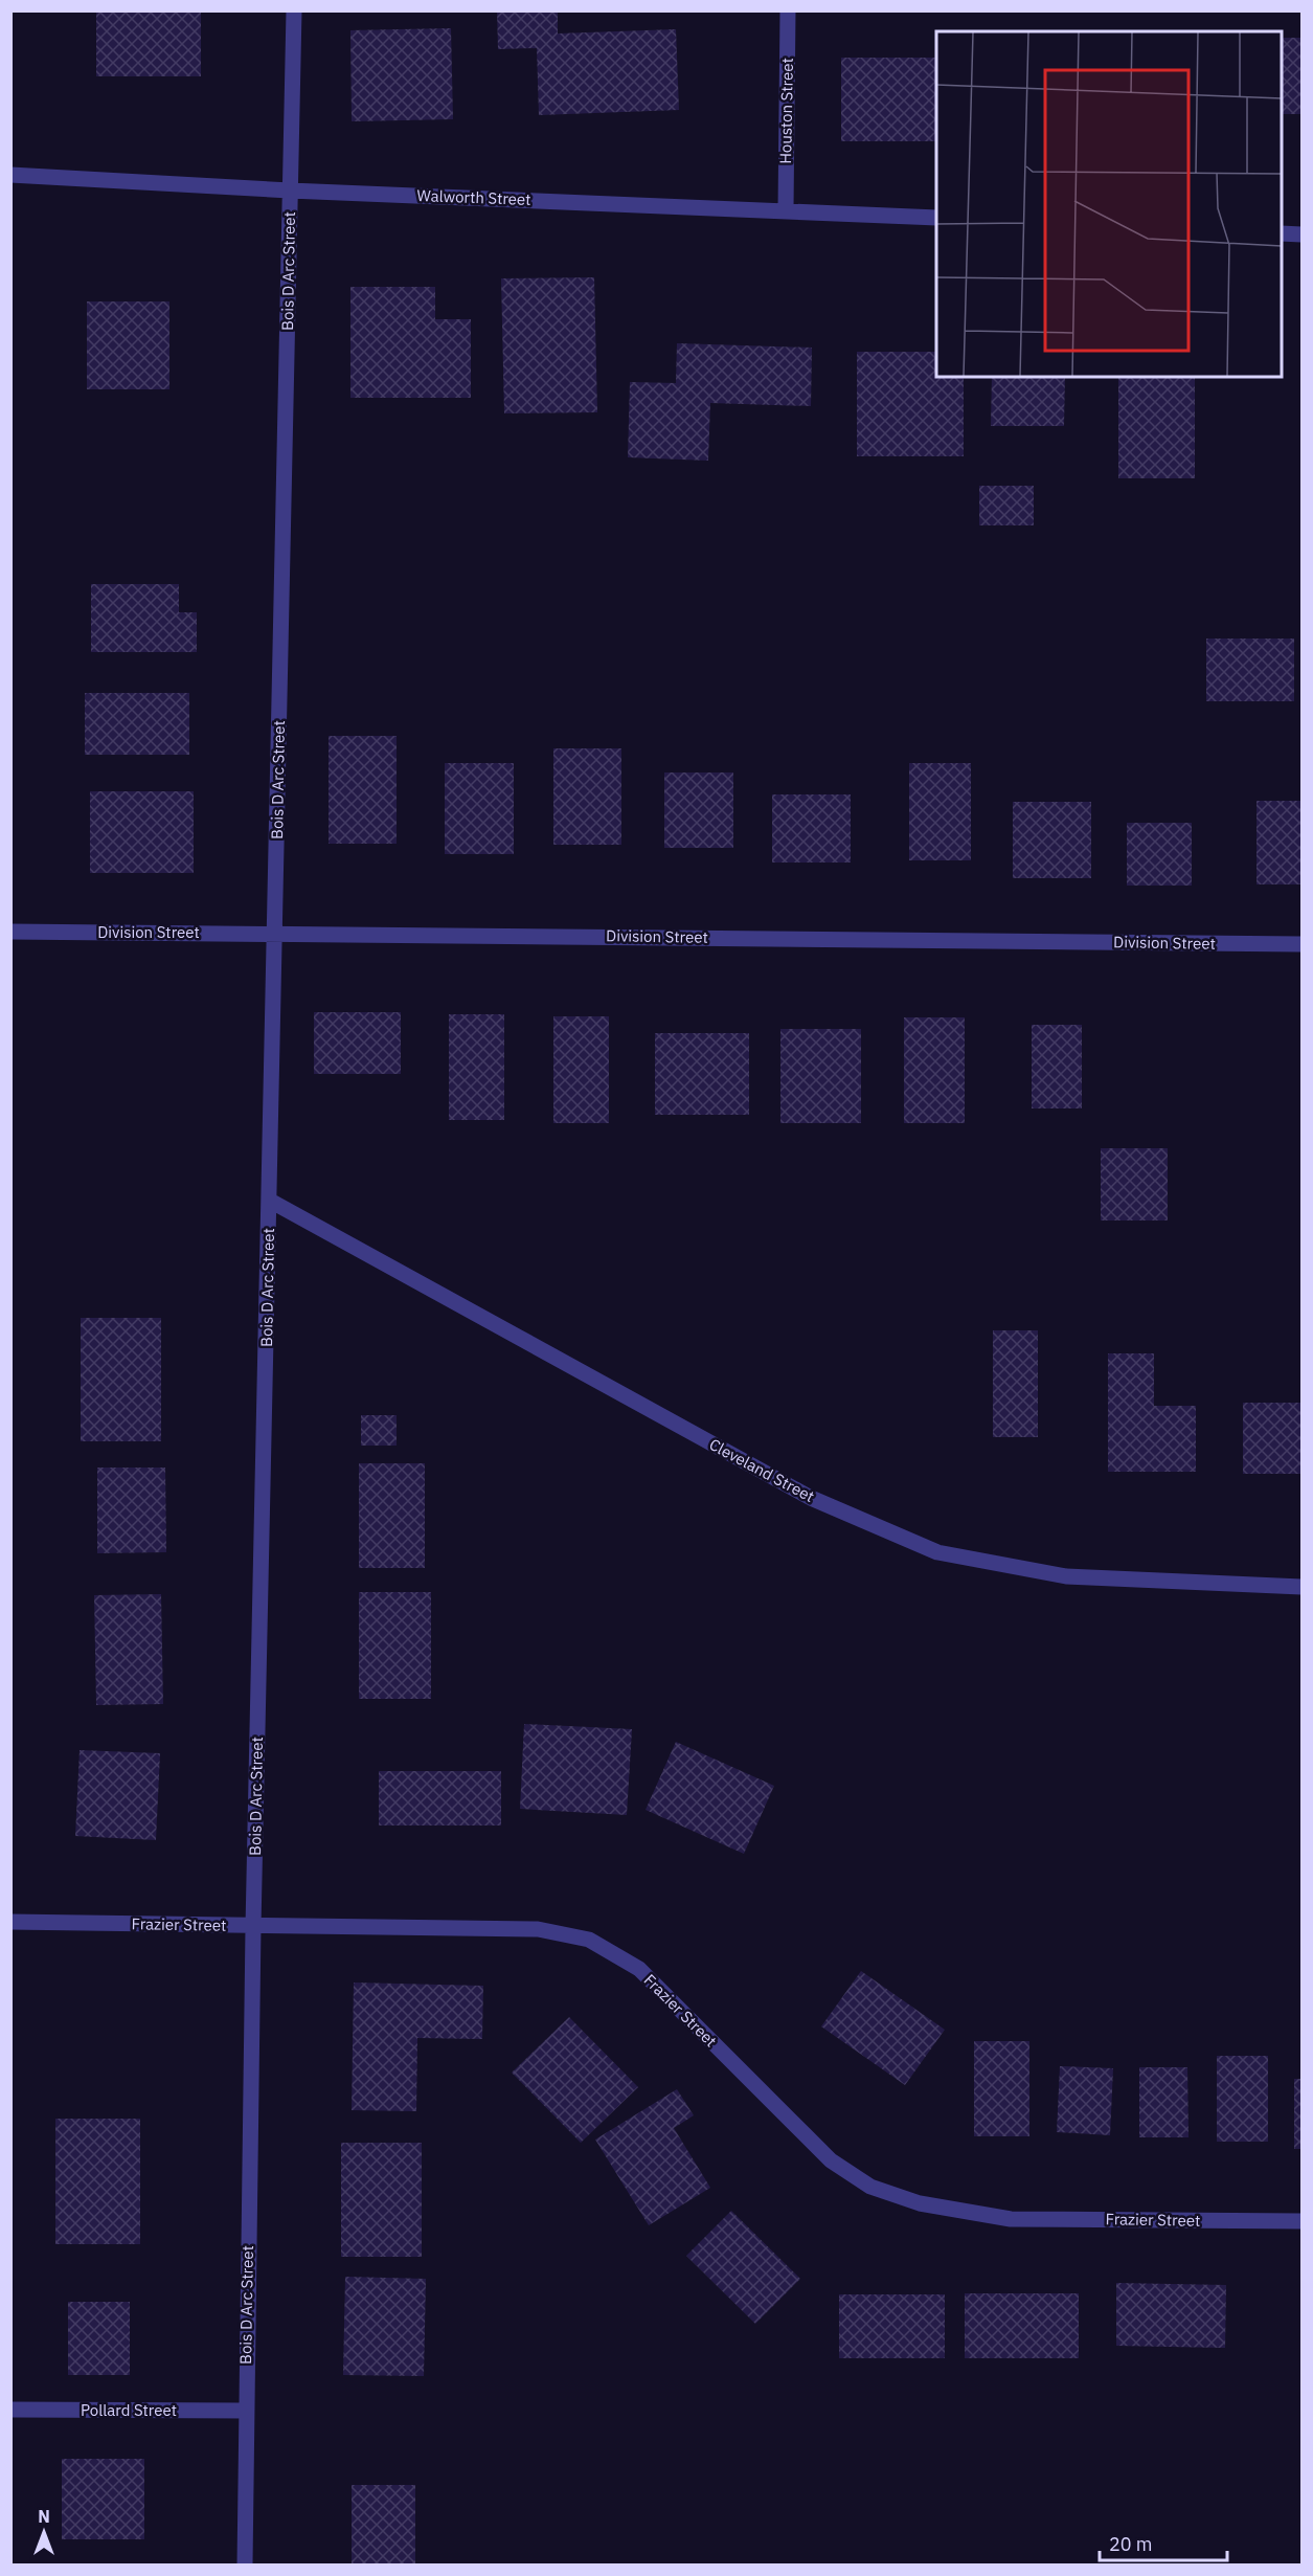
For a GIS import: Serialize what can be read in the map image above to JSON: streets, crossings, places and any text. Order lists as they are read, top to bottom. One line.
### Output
{"streets":{"street":["Houston Street","Walworth Street","Bois D Arc Street","Division Street","Cleveland Street","Frazier Street","Pollard Street"]},"crossings":[["Houston Street","Walworth Street"],["Walworth Street","Bois D Arc Street"],["Bois D Arc Street","Division Street"],["Bois D Arc Street","Cleveland Street"],["Bois D Arc Street","Frazier Street"],["Bois D Arc Street","Pollard Street"]],"scale_bar":"20 m","north":"top"}
